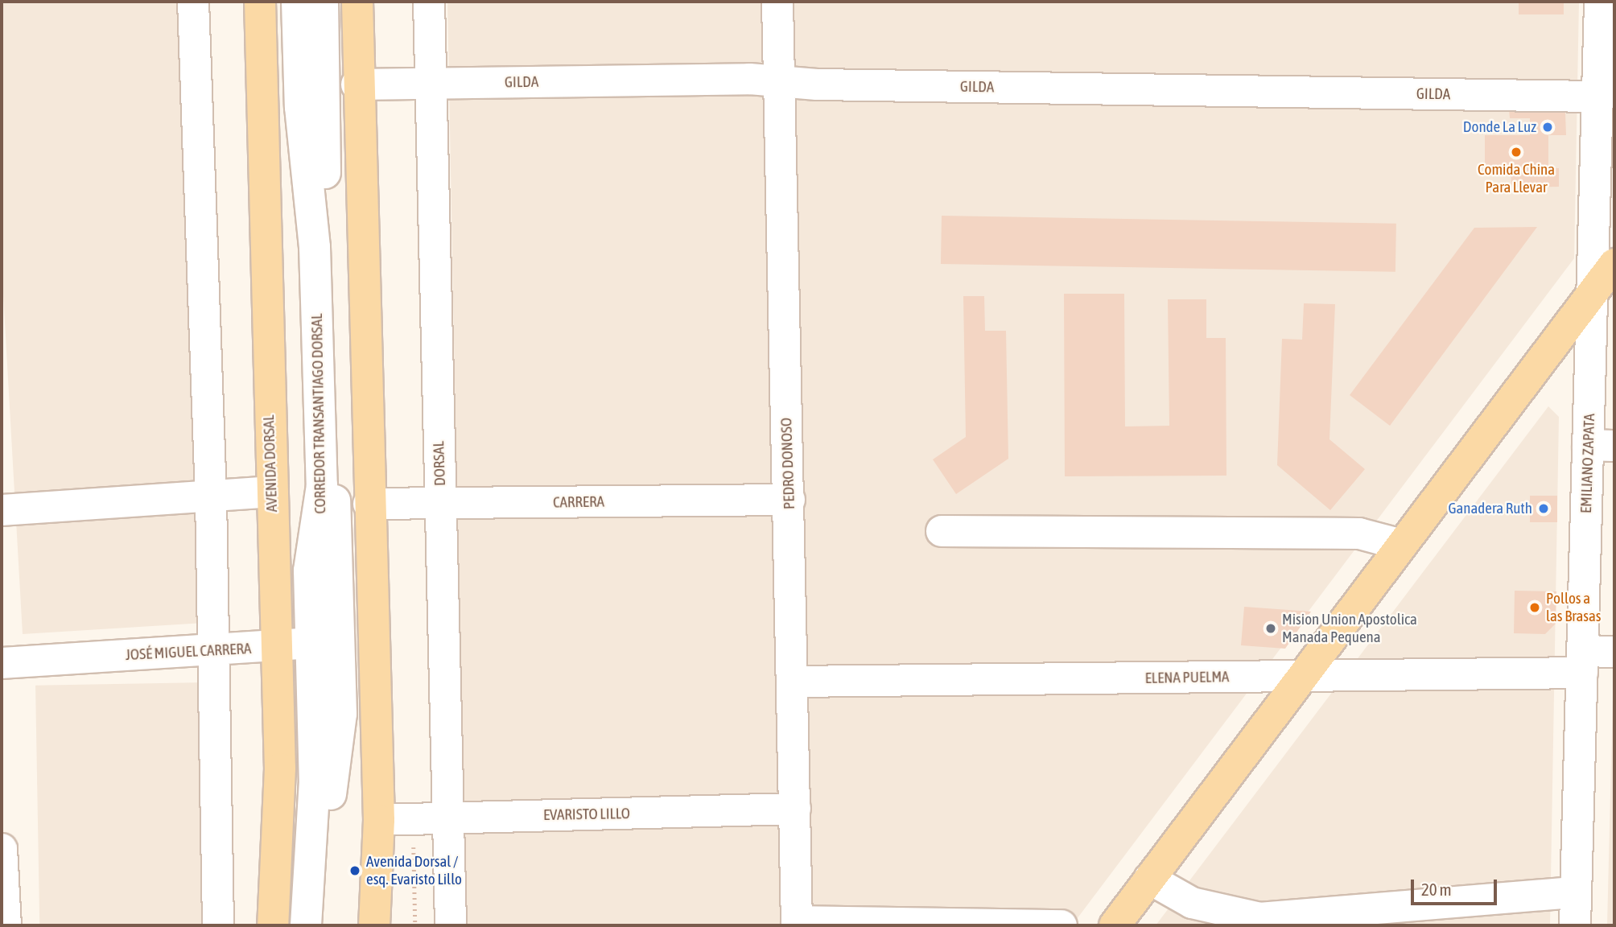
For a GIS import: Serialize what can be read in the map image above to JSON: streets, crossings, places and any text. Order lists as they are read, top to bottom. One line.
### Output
{"streets":{"main road":["AVENIDA DORSAL"],"street":["GILDA","CORREDOR TRANSANTIAGO DORSAL","DORSAL","PEDRO DONOSO","EMILIANO ZAPATA","CARRERA","JOSÉ MIGUEL CARRERA","ELENA PUELMA","EVARISTO LILLO"]},"crossings":[["GILDA","DORSAL"],["GILDA","PEDRO DONOSO"],["GILDA","EMILIANO ZAPATA"],["CORREDOR TRANSANTIAGO DORSAL","JOSÉ MIGUEL CARRERA"],["AVENIDA DORSAL","JOSÉ MIGUEL CARRERA"],["DORSAL","CARRERA"],["DORSAL","EVARISTO LILLO"],["PEDRO DONOSO","CARRERA"],["PEDRO DONOSO","ELENA PUELMA"],["PEDRO DONOSO","EVARISTO LILLO"],["EMILIANO ZAPATA","ELENA PUELMA"]],"places":["Donde La Luz","Comida China Para Llevar","Ganadera Ruth","Pollos a las Brasas","Mision Union Apostolica Manada Pequena","Avenida Dorsal / esq. Evaristo Lillo"],"scale_bar":"20 m"}
